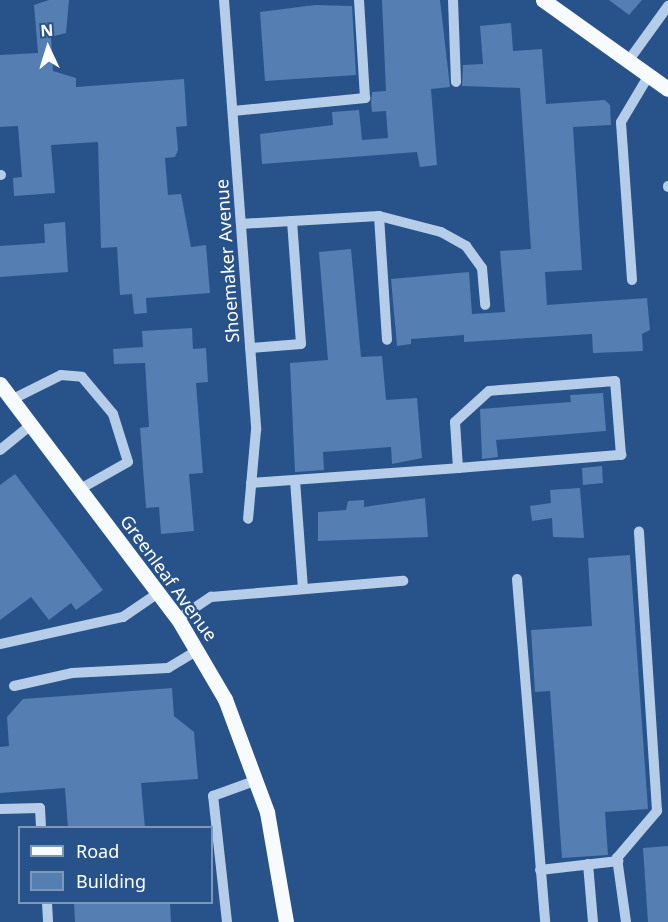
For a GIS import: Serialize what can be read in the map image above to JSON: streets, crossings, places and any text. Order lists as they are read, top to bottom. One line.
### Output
{"streets":{"main road":["Greenleaf Avenue"],"street":["Shoemaker Avenue"]},"legend":["Road","Building"],"north":"top"}
